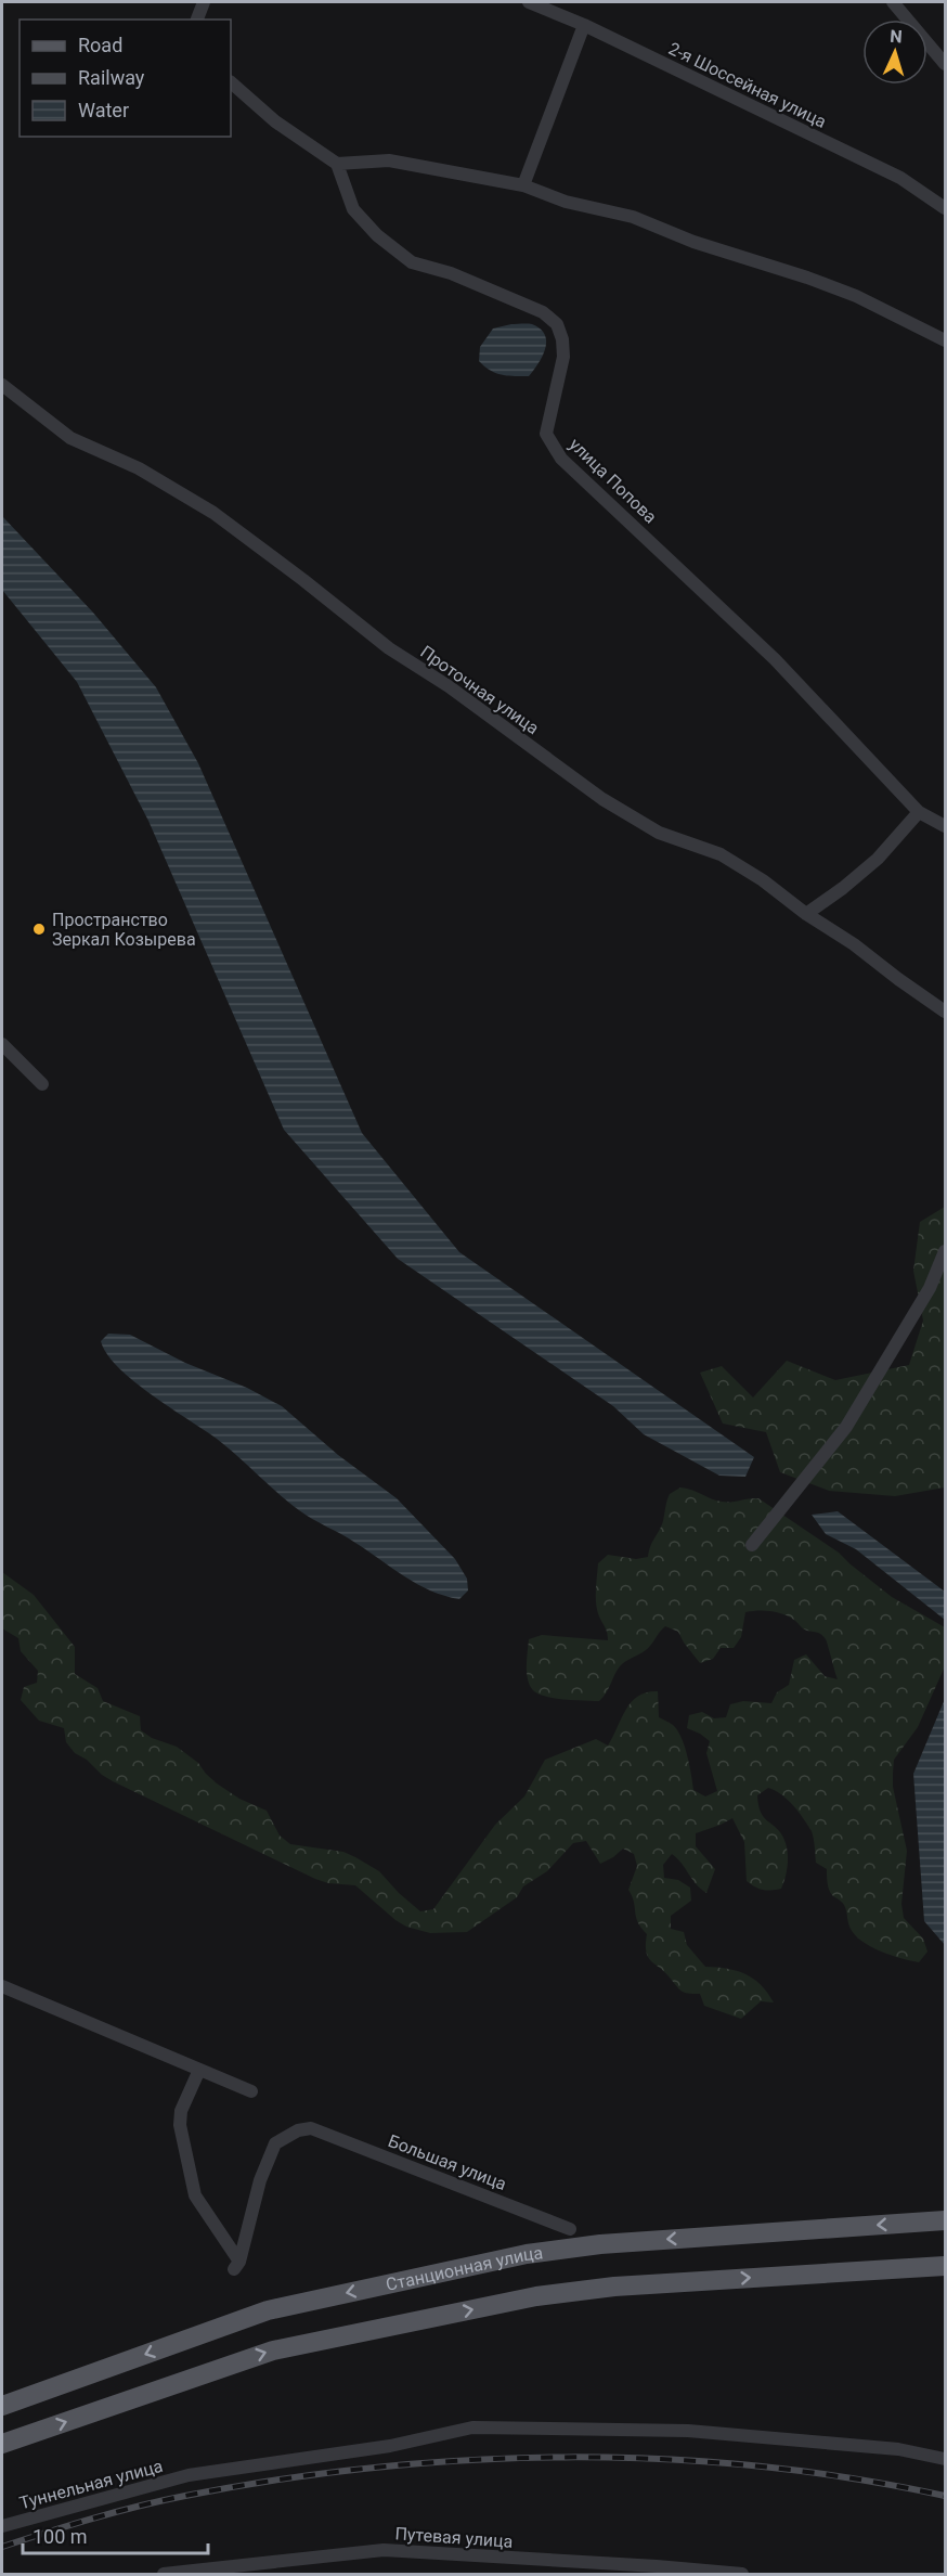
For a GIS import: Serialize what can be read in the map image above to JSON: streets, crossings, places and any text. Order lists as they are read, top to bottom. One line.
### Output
{"streets":{"main road":["Станционная улица"],"street":["2-я Шоссейная улица","улица Попова","Проточная улица","Большая улица","Туннельная улица","Путевая улица"]},"places":["Пространство Зеркал Козырева"],"legend":["Road","Railway","Water"],"scale_bar":"100 m","north":"top"}
